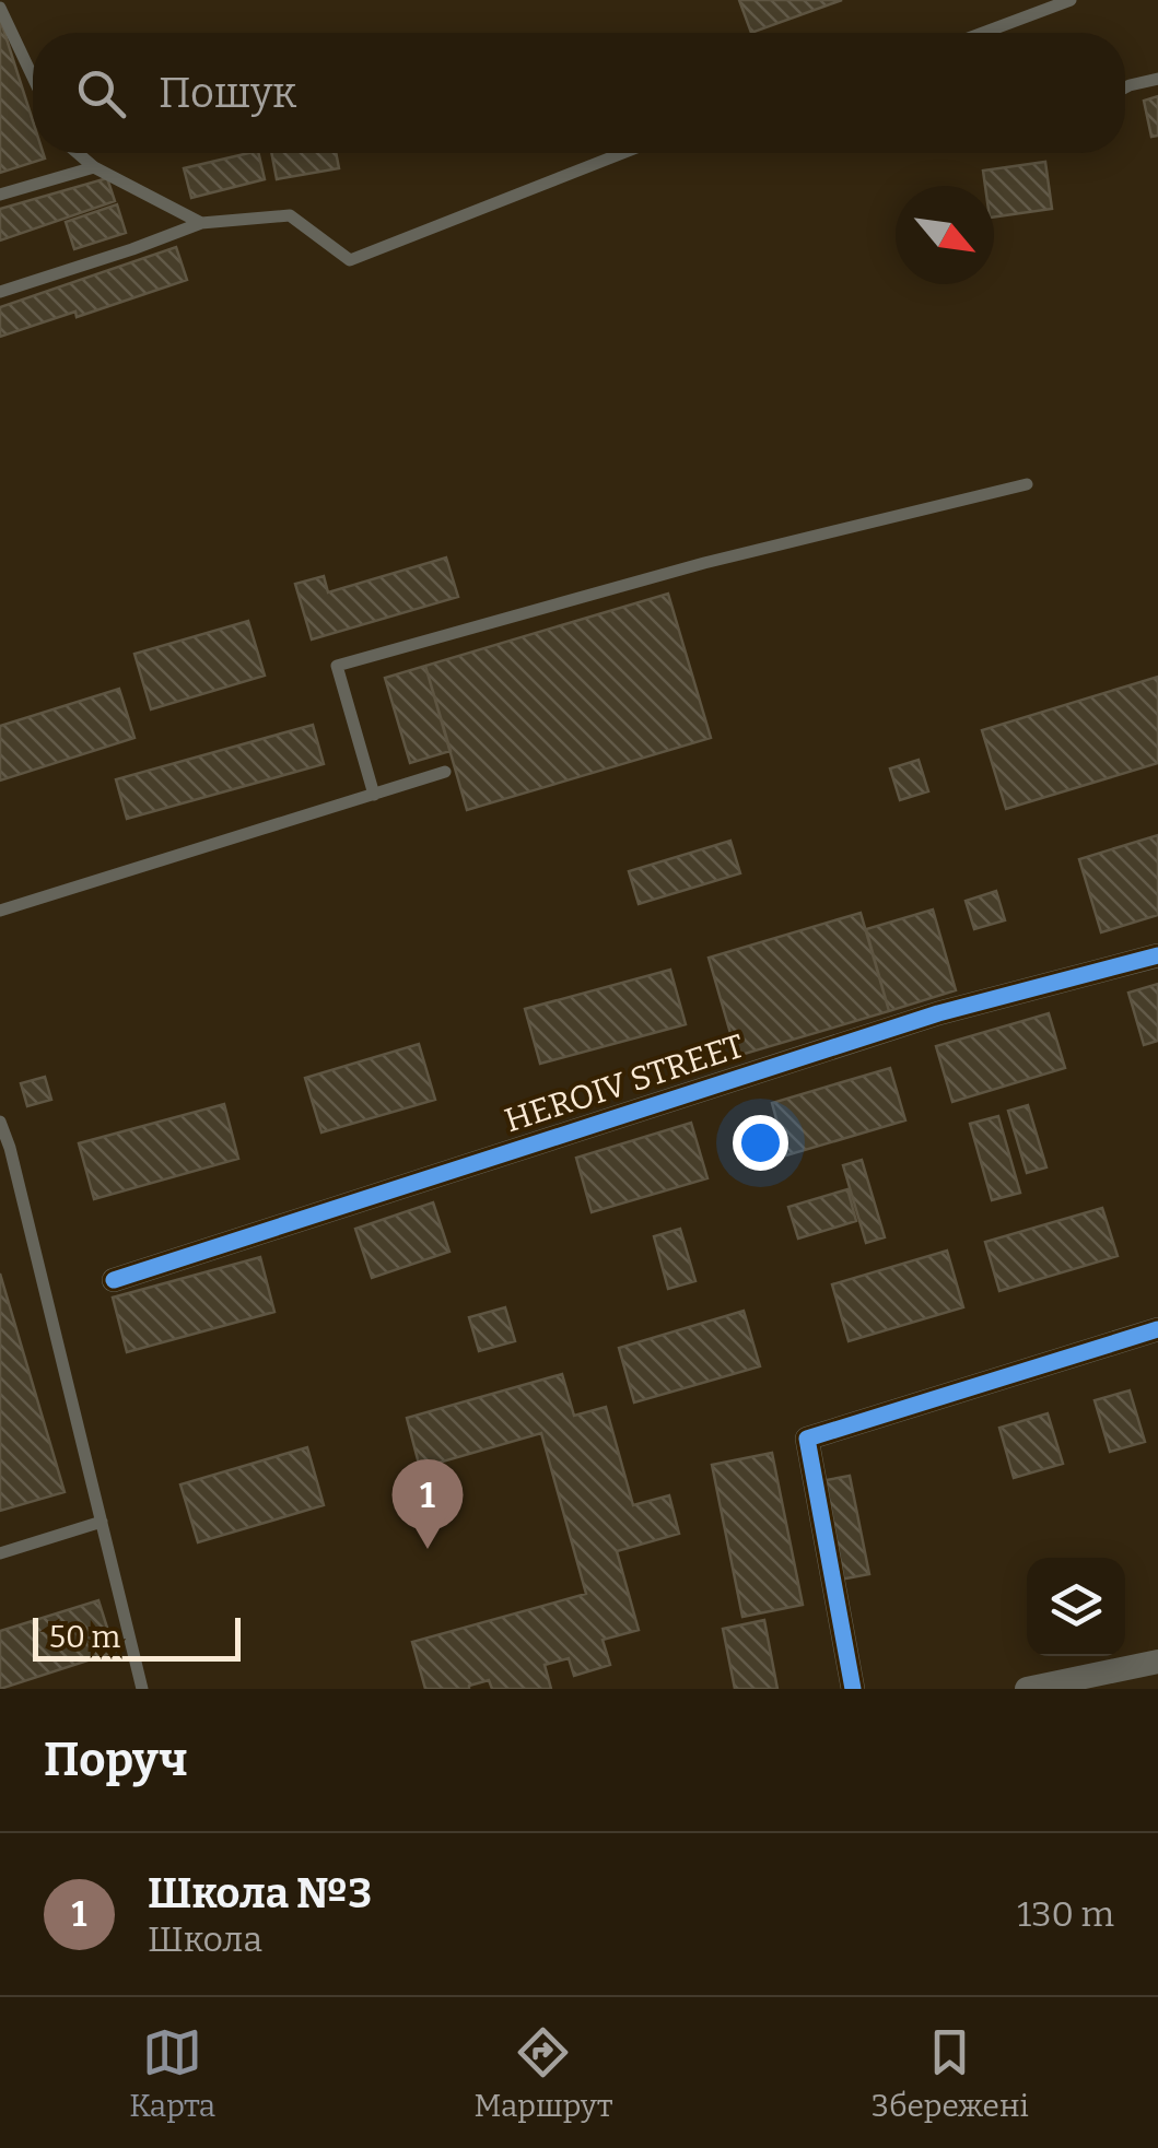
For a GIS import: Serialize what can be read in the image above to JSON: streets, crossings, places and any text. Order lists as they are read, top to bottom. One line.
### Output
{"streets":{"street":["HEROIV STREET"]},"scale_bar":"50 m","north":"bottom right","page":{"search":"Пошук","pins":"1","scale":"50 m","heading":"Поруч","list":[{"mark":"1","name":"Школа №3","note":"Школа","value":"130 m"}],"nav":["Карта","Маршрут","Збережені"]}}
